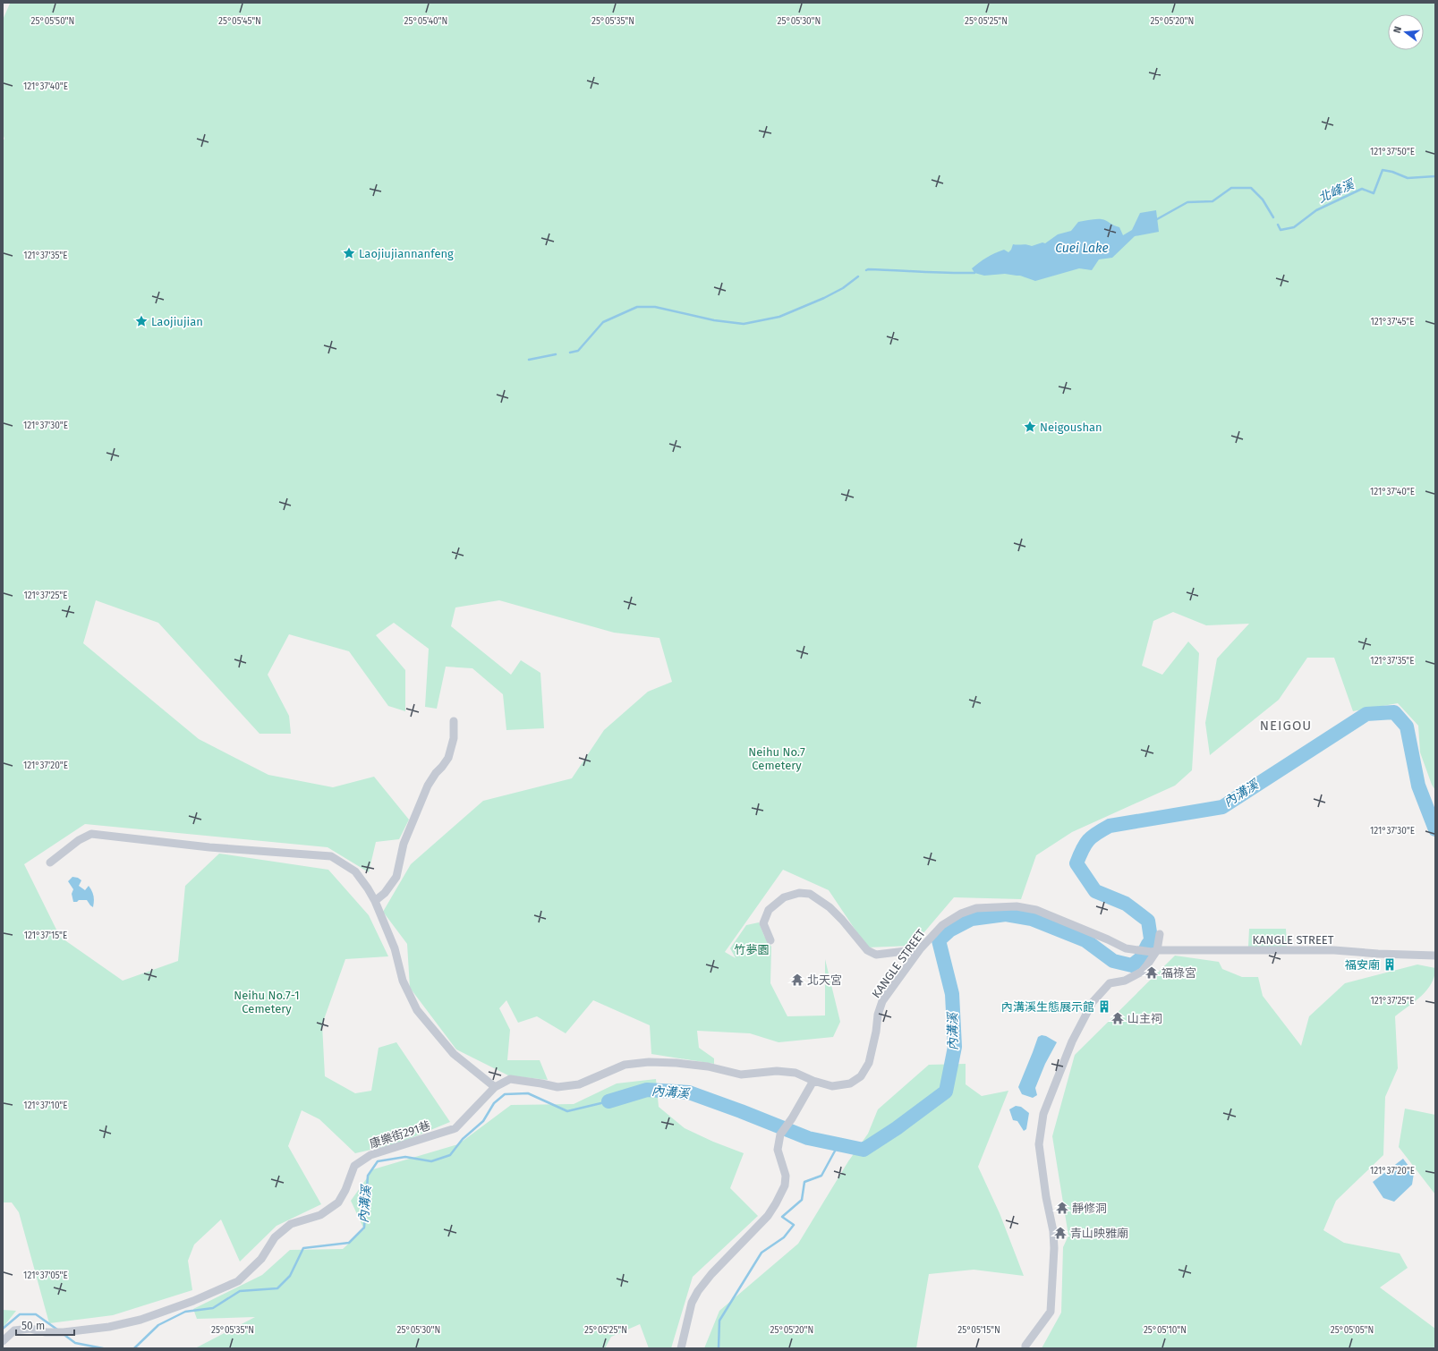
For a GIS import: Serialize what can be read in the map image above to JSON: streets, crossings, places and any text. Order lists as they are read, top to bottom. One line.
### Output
{"streets":{"street":["KANGLE STREET","康樂街291巷"]},"crossings":[["KANGLE STREET","康樂街291巷"]],"districts":["NEIGOU"],"water":["北峰溪","Cuei Lake","內溝溪"],"parks":["Neihu No.7 Cemetery","竹夢園","Neihu No.7-1 Cemetery"],"places":{"place":["Laojiujiannanfeng","Laojiujian","Neigoushan"],"building":["福安廟","內溝溪生態展示館"],"temple":["福祿宮","北天宮","山主祠","靜修洞","青山映雅廟"]},"scale_bar":"50 m","north":"left","coordinates":["25°05'50\"N","25°05'45\"N","25°05'40\"N","25°05'35\"N","25°05'30\"N","25°05'25\"N","25°05'20\"N","121°37'40\"E","121°37'50\"E","121°37'35\"E","121°37'45\"E","121°37'30\"E","121°37'25\"E","121°37'20\"E","121°37'15\"E","121°37'10\"E","121°37'05\"E","25°05'15\"N","25°05'10\"N","25°05'05\"N"]}
